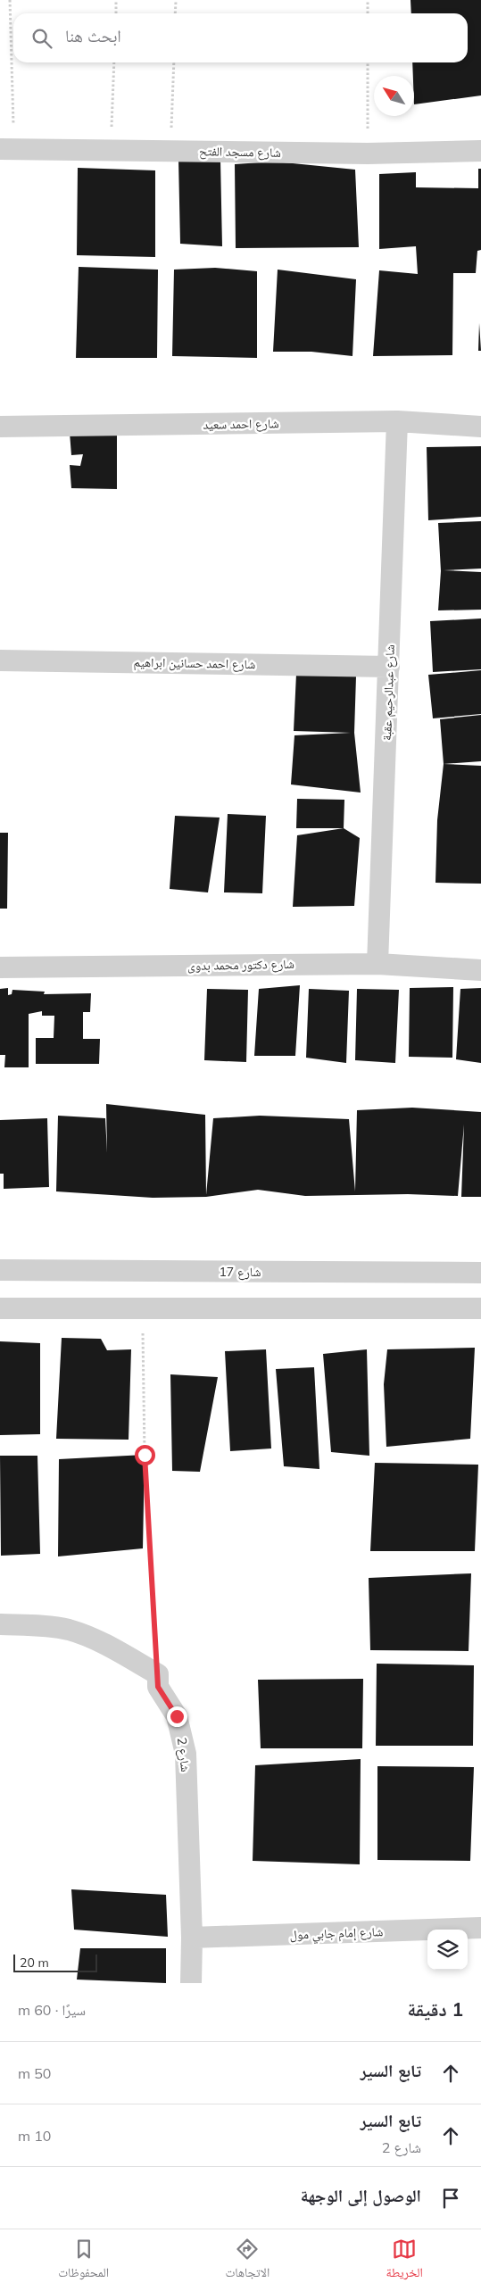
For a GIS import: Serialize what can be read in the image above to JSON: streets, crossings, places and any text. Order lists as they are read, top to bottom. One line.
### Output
{"streets":{"street":["شارع مسجد الفتح","شارع احمد سعيد","شارع احمد حسانين ابراهيم","شارع عبدالرحيم عقبة","شارع دكتور محمد بدوى","شارع 17","شارع 2","شارع إمام جابي مول"]},"crossings":[["شارع احمد سعيد","شارع عبدالرحيم عقبة"],["شارع احمد حسانين ابراهيم","شارع عبدالرحيم عقبة"],["شارع عبدالرحيم عقبة","شارع دكتور محمد بدوى"],["شارع 2","شارع إمام جابي مول"]],"scale_bar":"20 m","north":"top left","page":{"search":"ابحث هنا","scale":"20 m","heading":["1 دقيقة","سيرًا · 60 m"],"list":[["تابع السير","50 m"],["تابع السير","شارع 2","10 m"],"الوصول إلى الوجهة"],"nav":["الخريطة","الاتجاهات","المحفوظات"]}}
